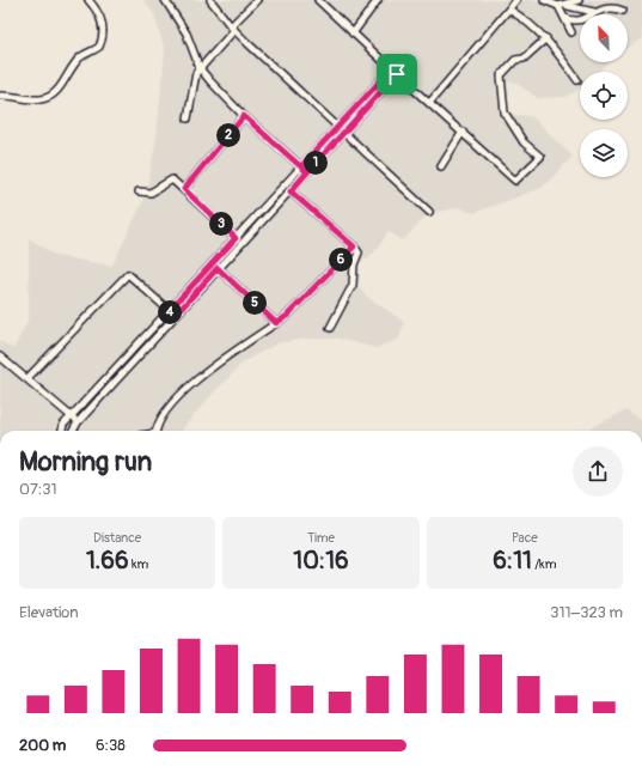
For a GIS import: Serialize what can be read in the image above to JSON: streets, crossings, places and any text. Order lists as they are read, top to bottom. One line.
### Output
{"north":"top left","page":{"pins":["2","1","3","6","5","4"],"heading":["Morning run","07:31"],"stats":[["Distance","1.66 km"],["Time","10:16"],["Pace","6:11 /km"]],"chart":["Elevation","311–323 m"],"list":[{"name":"200 m","note":"6:38"}]}}
